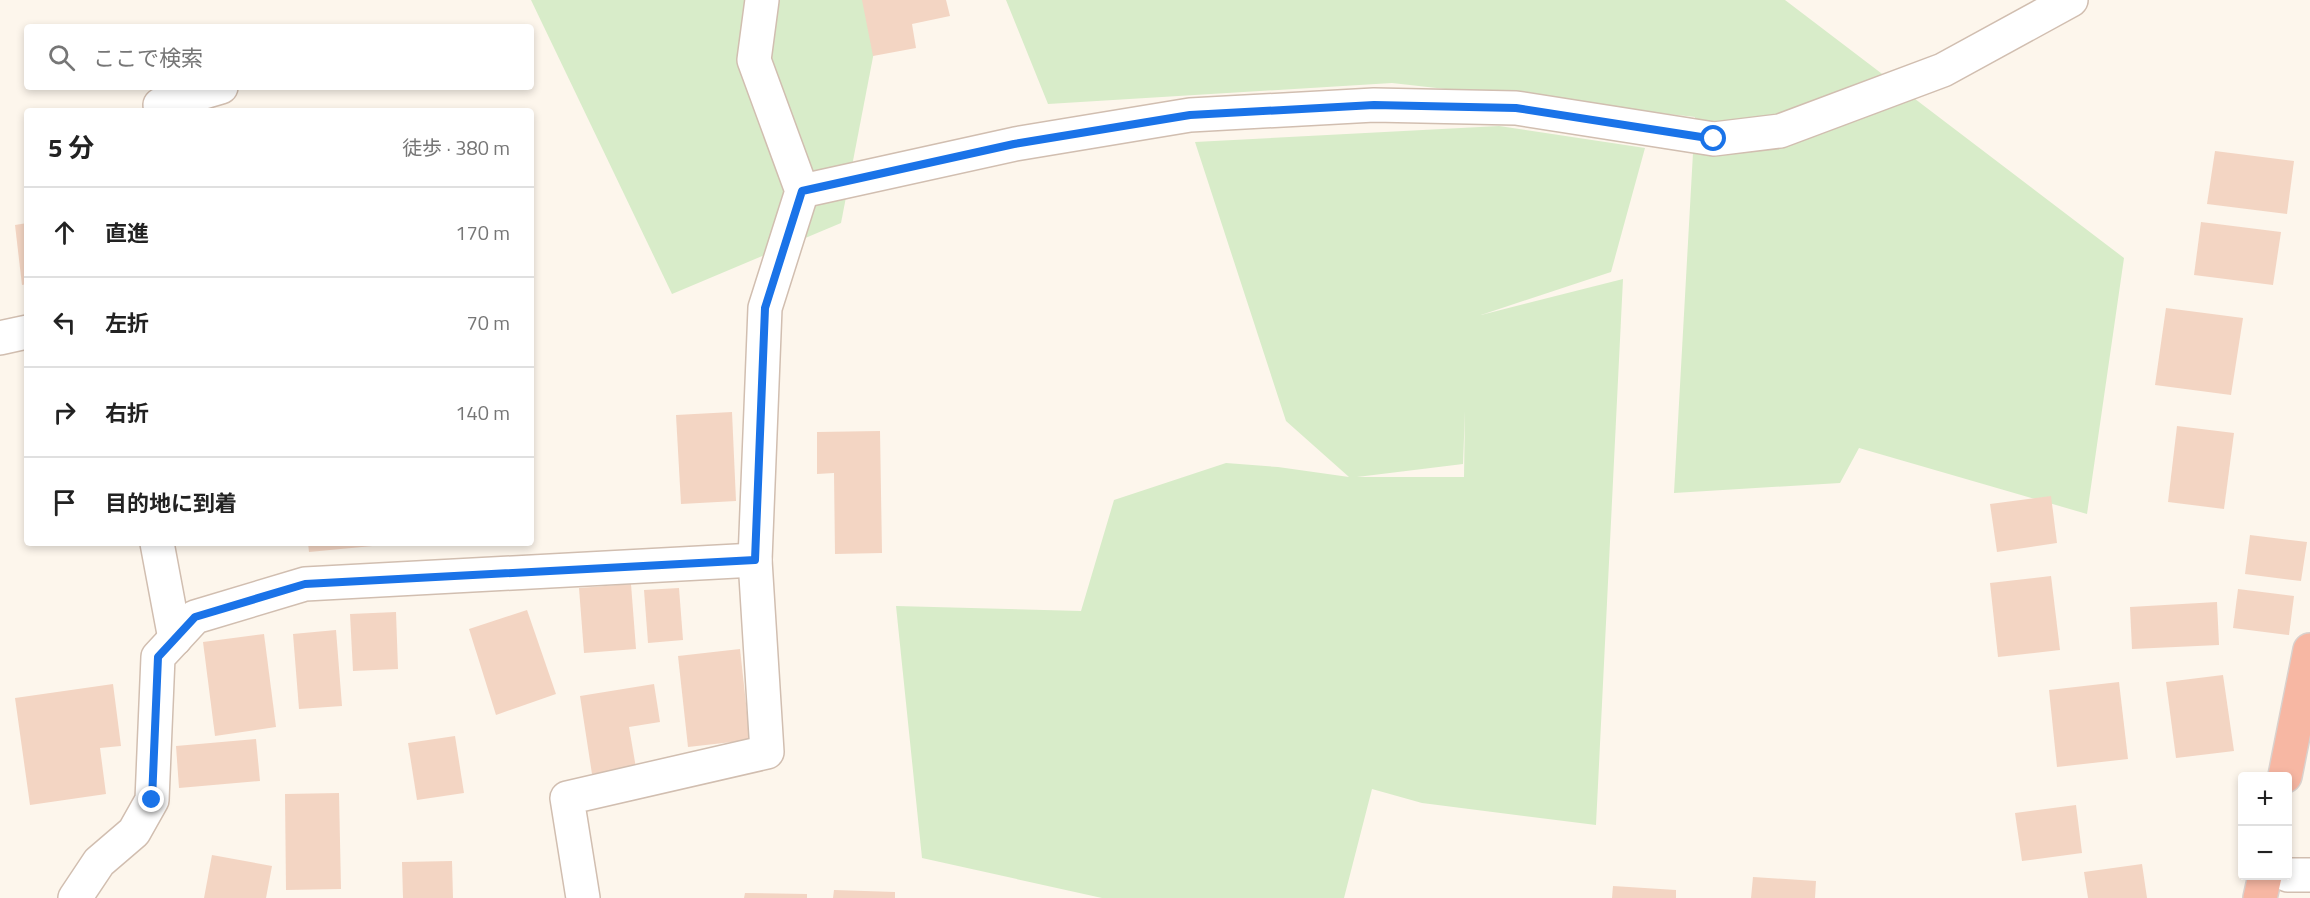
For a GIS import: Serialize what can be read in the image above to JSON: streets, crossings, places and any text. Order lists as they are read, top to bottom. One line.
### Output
{"page":{"search":"ここで検索","heading":["5 分","徒歩 · 380 m"],"list":[["直進","170 m"],["左折","70 m"],["右折","140 m"],"目的地に到着"],"map_buttons":["+","−"]}}
